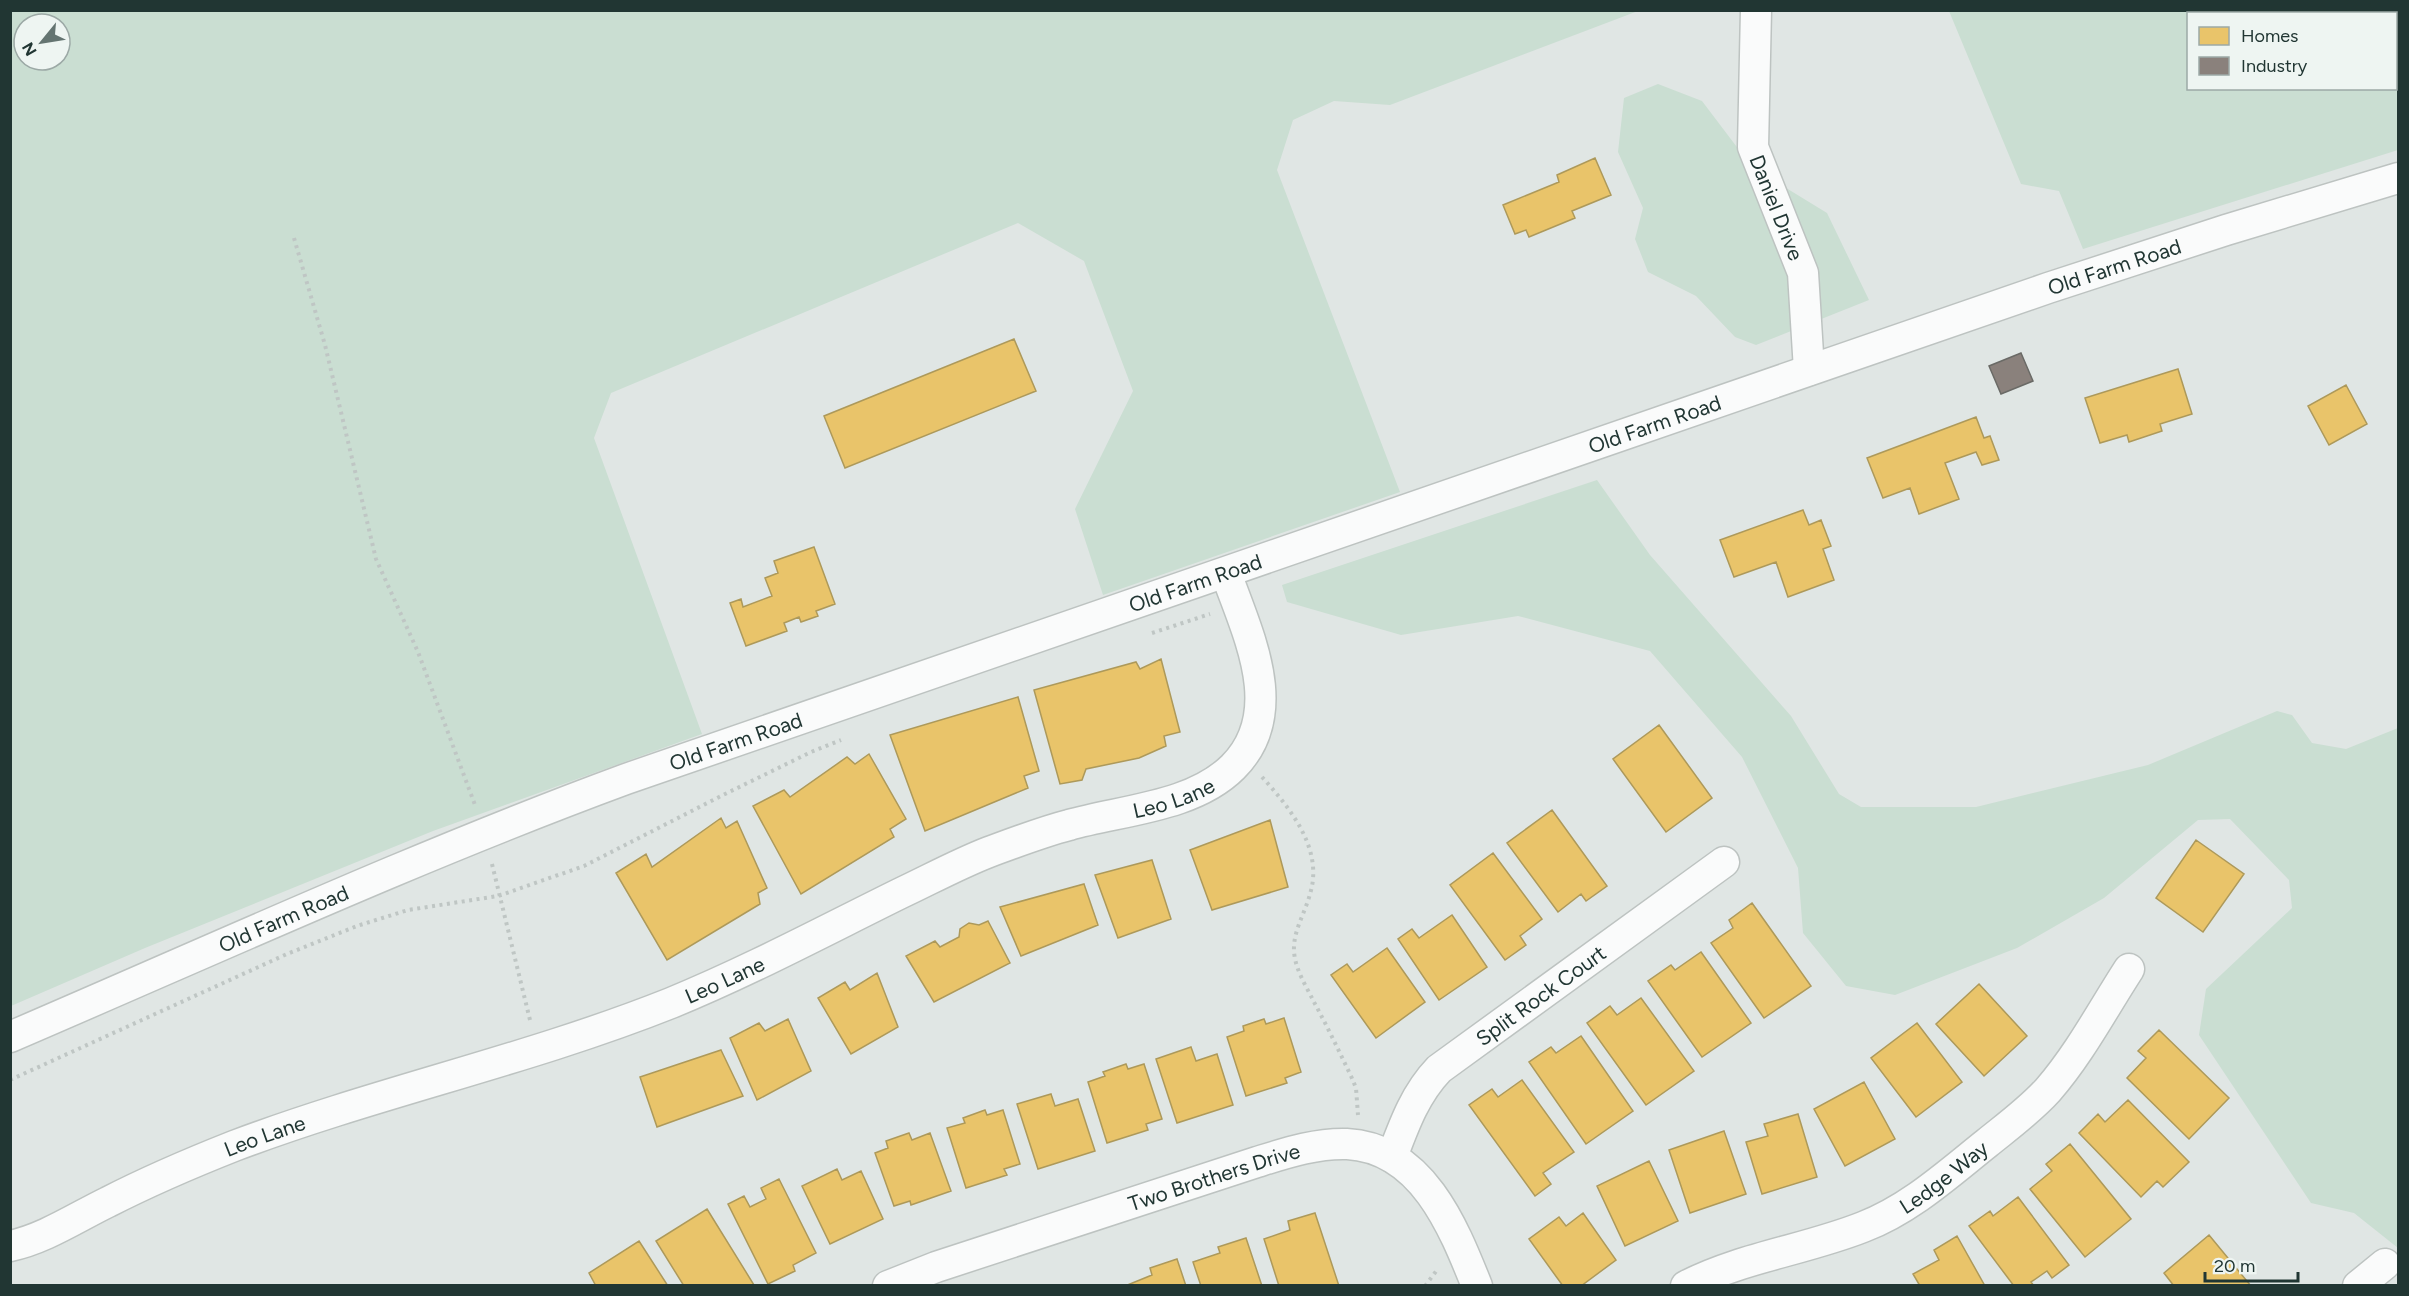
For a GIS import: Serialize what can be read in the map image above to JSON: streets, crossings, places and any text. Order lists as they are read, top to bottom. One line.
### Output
{"streets":{"street":["Daniel Drive","Old Farm Road","Leo Lane","Split Rock Court","Ledge Way","Two Brothers Drive"]},"crossings":[["Daniel Drive","Old Farm Road"],["Old Farm Road","Leo Lane"],["Split Rock Court","Two Brothers Drive"]],"legend":["Homes","Industry"],"scale_bar":"20 m","north":"bottom left"}
